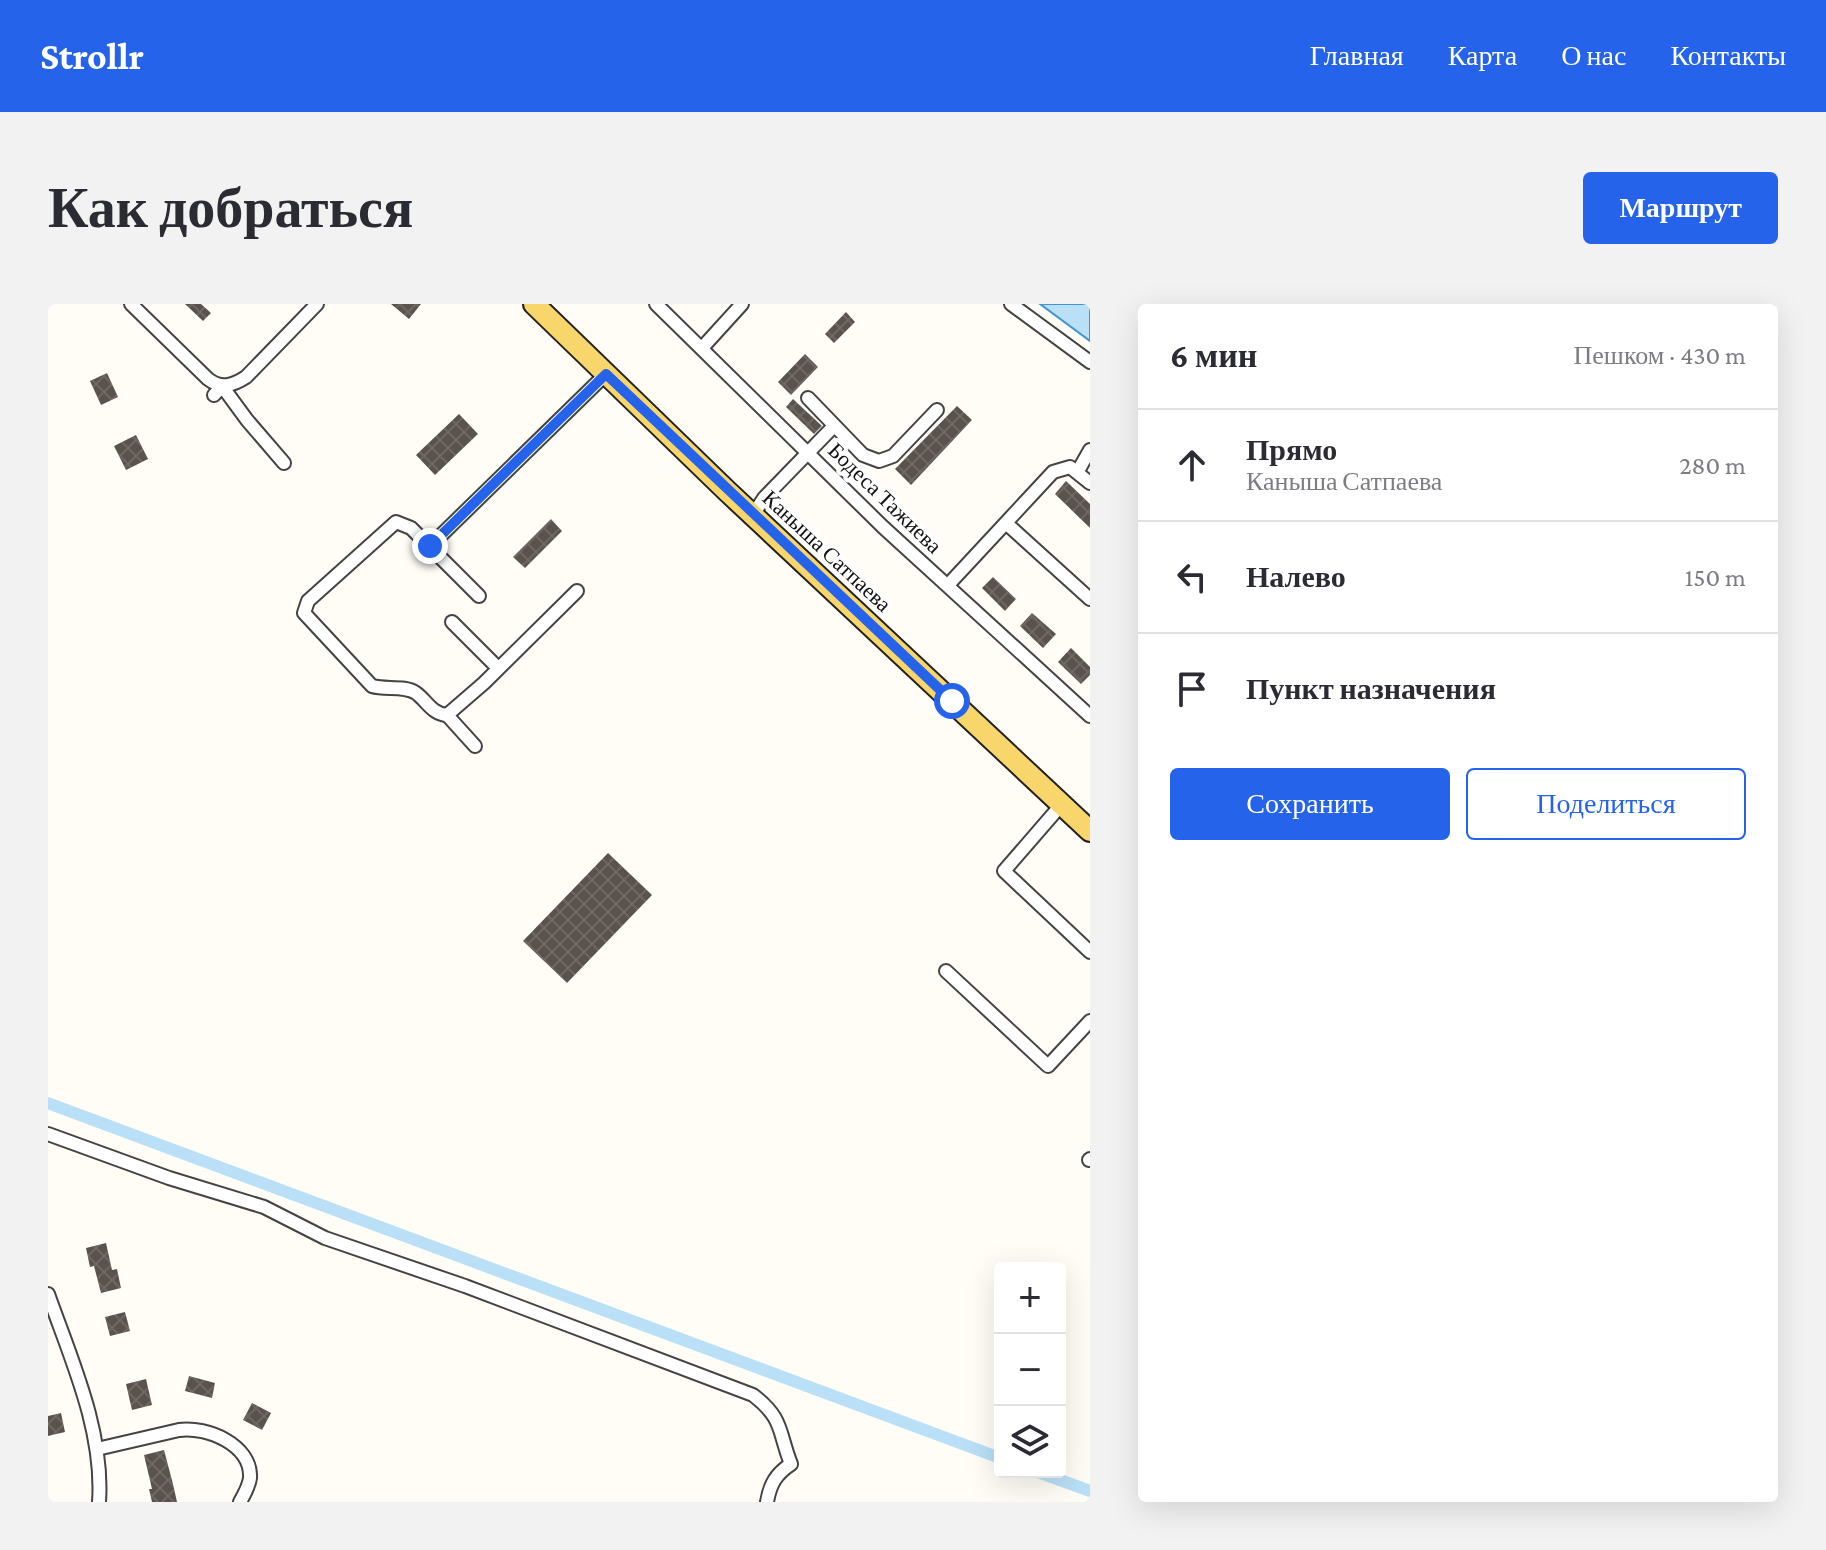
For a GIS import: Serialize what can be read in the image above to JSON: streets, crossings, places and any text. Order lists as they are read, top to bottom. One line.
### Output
{"streets":{"main road":["Каныша Сатпаева"],"street":["Бодеса Тажиева"]},"page":{"header":"Strollr","nav":["Главная","Карта","О нас","Контакты"],"buttons":["Маршрут",["Сохранить","Поделиться"]],"title":"Как добраться","heading":["6 мин","Пешком · 430 m"],"list":[["Прямо","Каныша Сатпаева","280 m"],["Налево","150 m"],"Пункт назначения"],"map_buttons":["+","−"]}}
